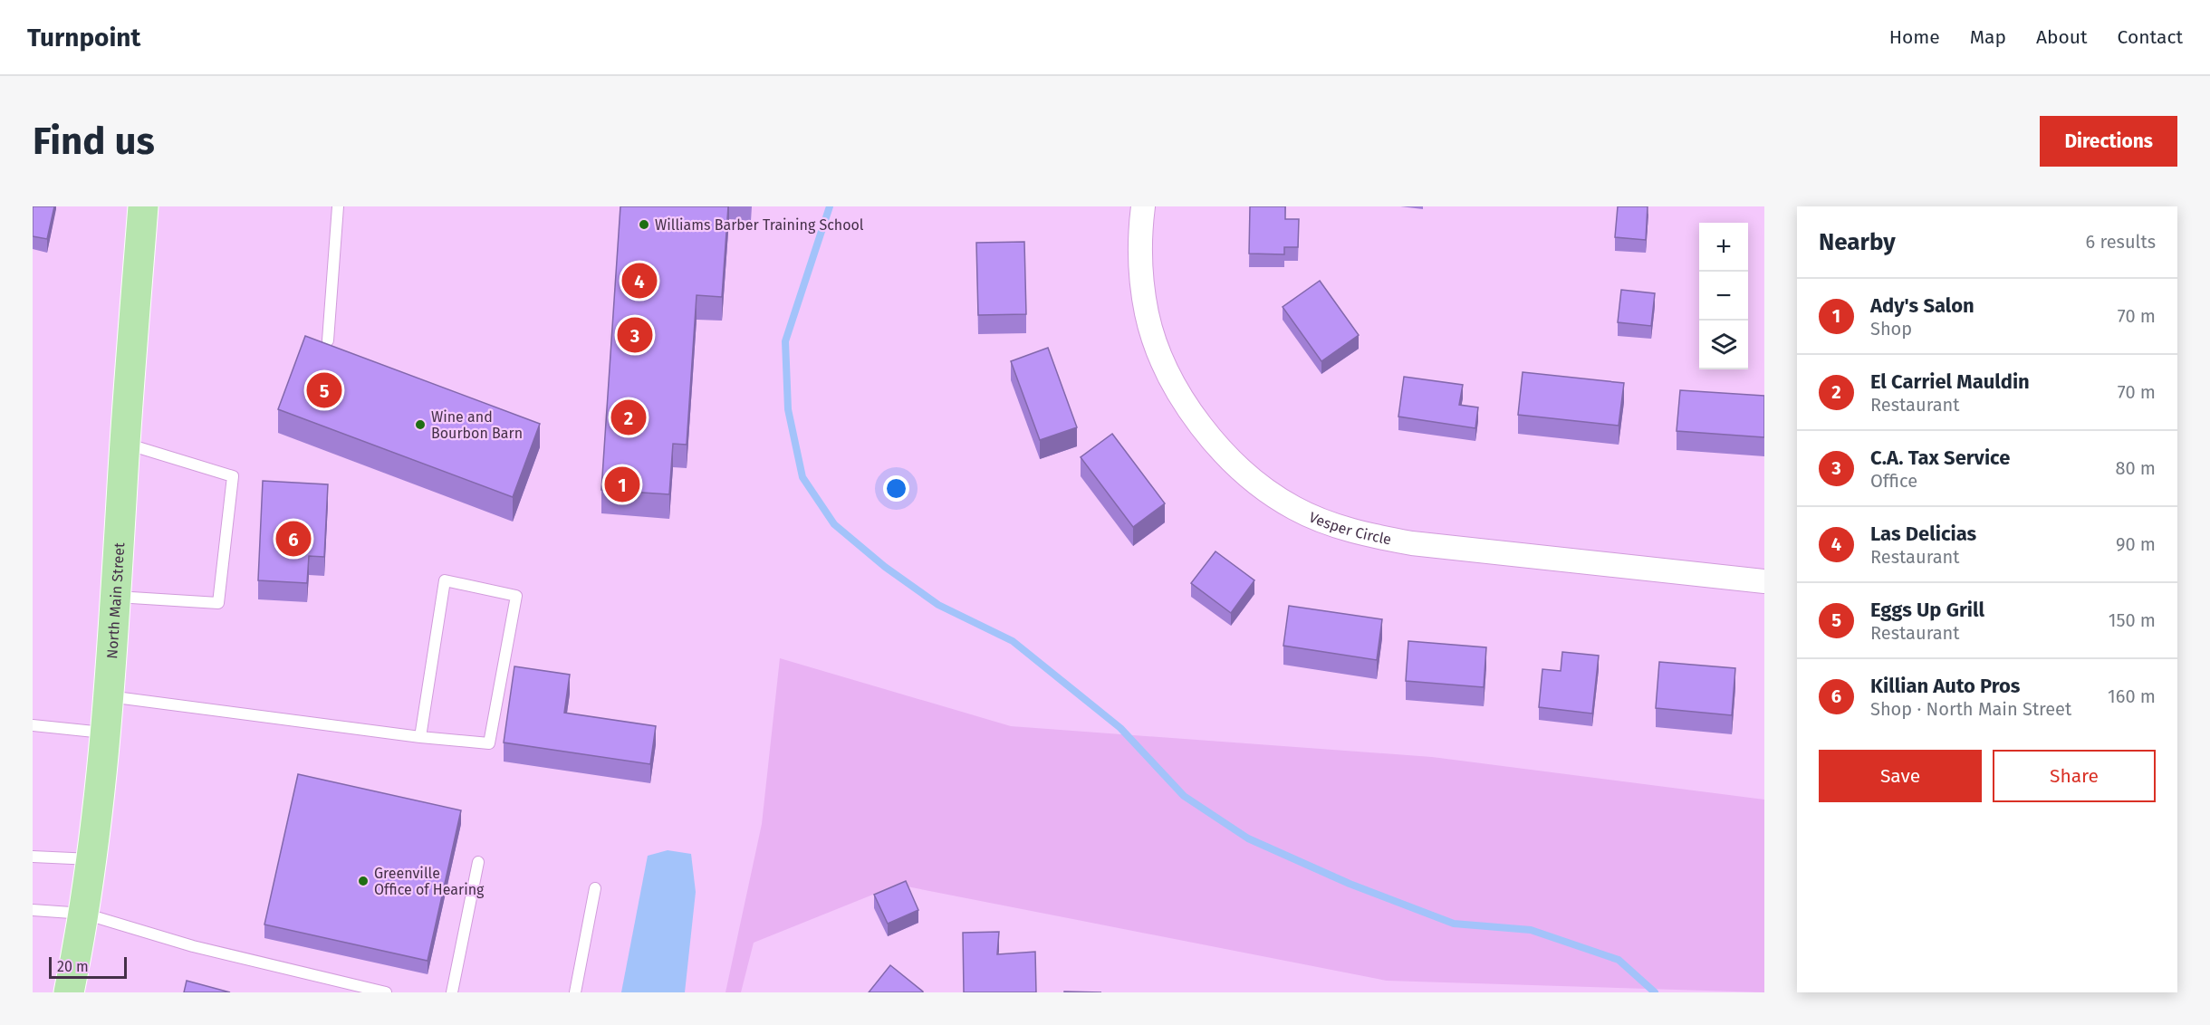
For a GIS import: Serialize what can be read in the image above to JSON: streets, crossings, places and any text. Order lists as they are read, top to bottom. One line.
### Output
{"streets":{"main road":["North Main Street"],"street":["Vesper Circle"]},"places":["Williams Barber Training School","Wine and Bourbon Barn","Greenville Office of Hearing"],"scale_bar":"20 m","page":{"header":"Turnpoint","nav":["Home","Map","About","Contact"],"buttons":["Directions",["Save","Share"]],"title":"Find us","heading":["Nearby","6 results"],"map_buttons":["+","−"],"pins":["4","3","5","2","1","6"],"list":[{"mark":"1","name":"Ady's Salon","note":"Shop","value":"70 m"},{"mark":"2","name":"El Carriel Mauldin","note":"Restaurant","value":"70 m"},{"mark":"3","name":"C.A. Tax Service","note":"Office","value":"80 m"},{"mark":"4","name":"Las Delicias","note":"Restaurant","value":"90 m"},{"mark":"5","name":"Eggs Up Grill","note":"Restaurant","value":"150 m"},{"mark":"6","name":"Killian Auto Pros","note":"Shop · North Main Street","value":"160 m"}],"scale":"20 m"}}
